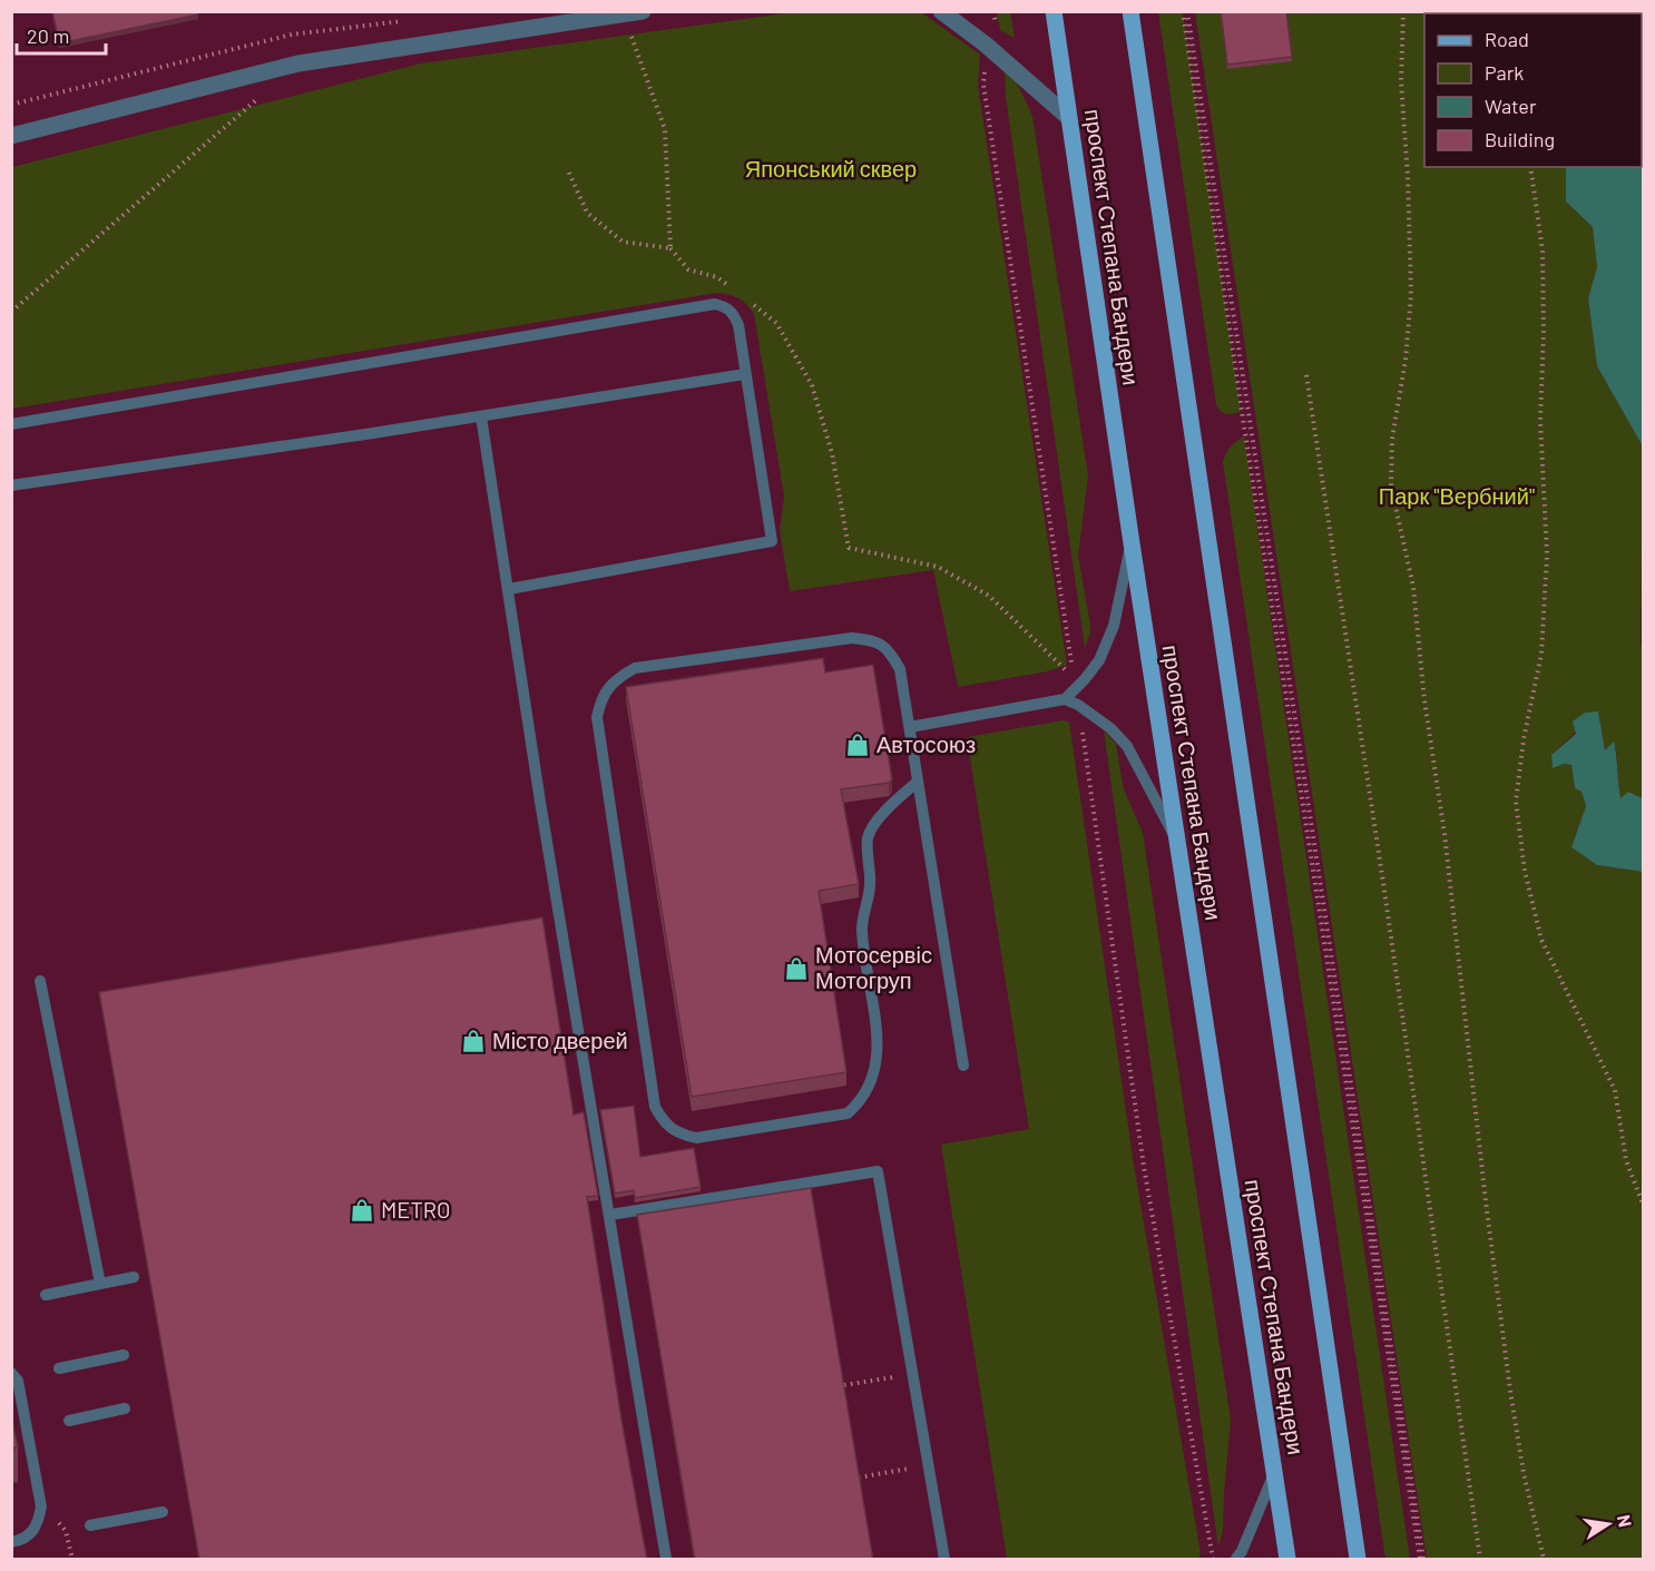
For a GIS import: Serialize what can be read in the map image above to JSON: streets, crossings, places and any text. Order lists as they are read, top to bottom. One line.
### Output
{"streets":{"main road":["проспект Степана Бандери"]},"parks":["Японський сквер","Парк \"Вербний\""],"places":{"shop":["Автосоюз","Мотосервіс Мотогруп","Місто дверей","METRO"]},"legend":["Road","Park","Water","Building"],"scale_bar":"20 m","north":"right"}
